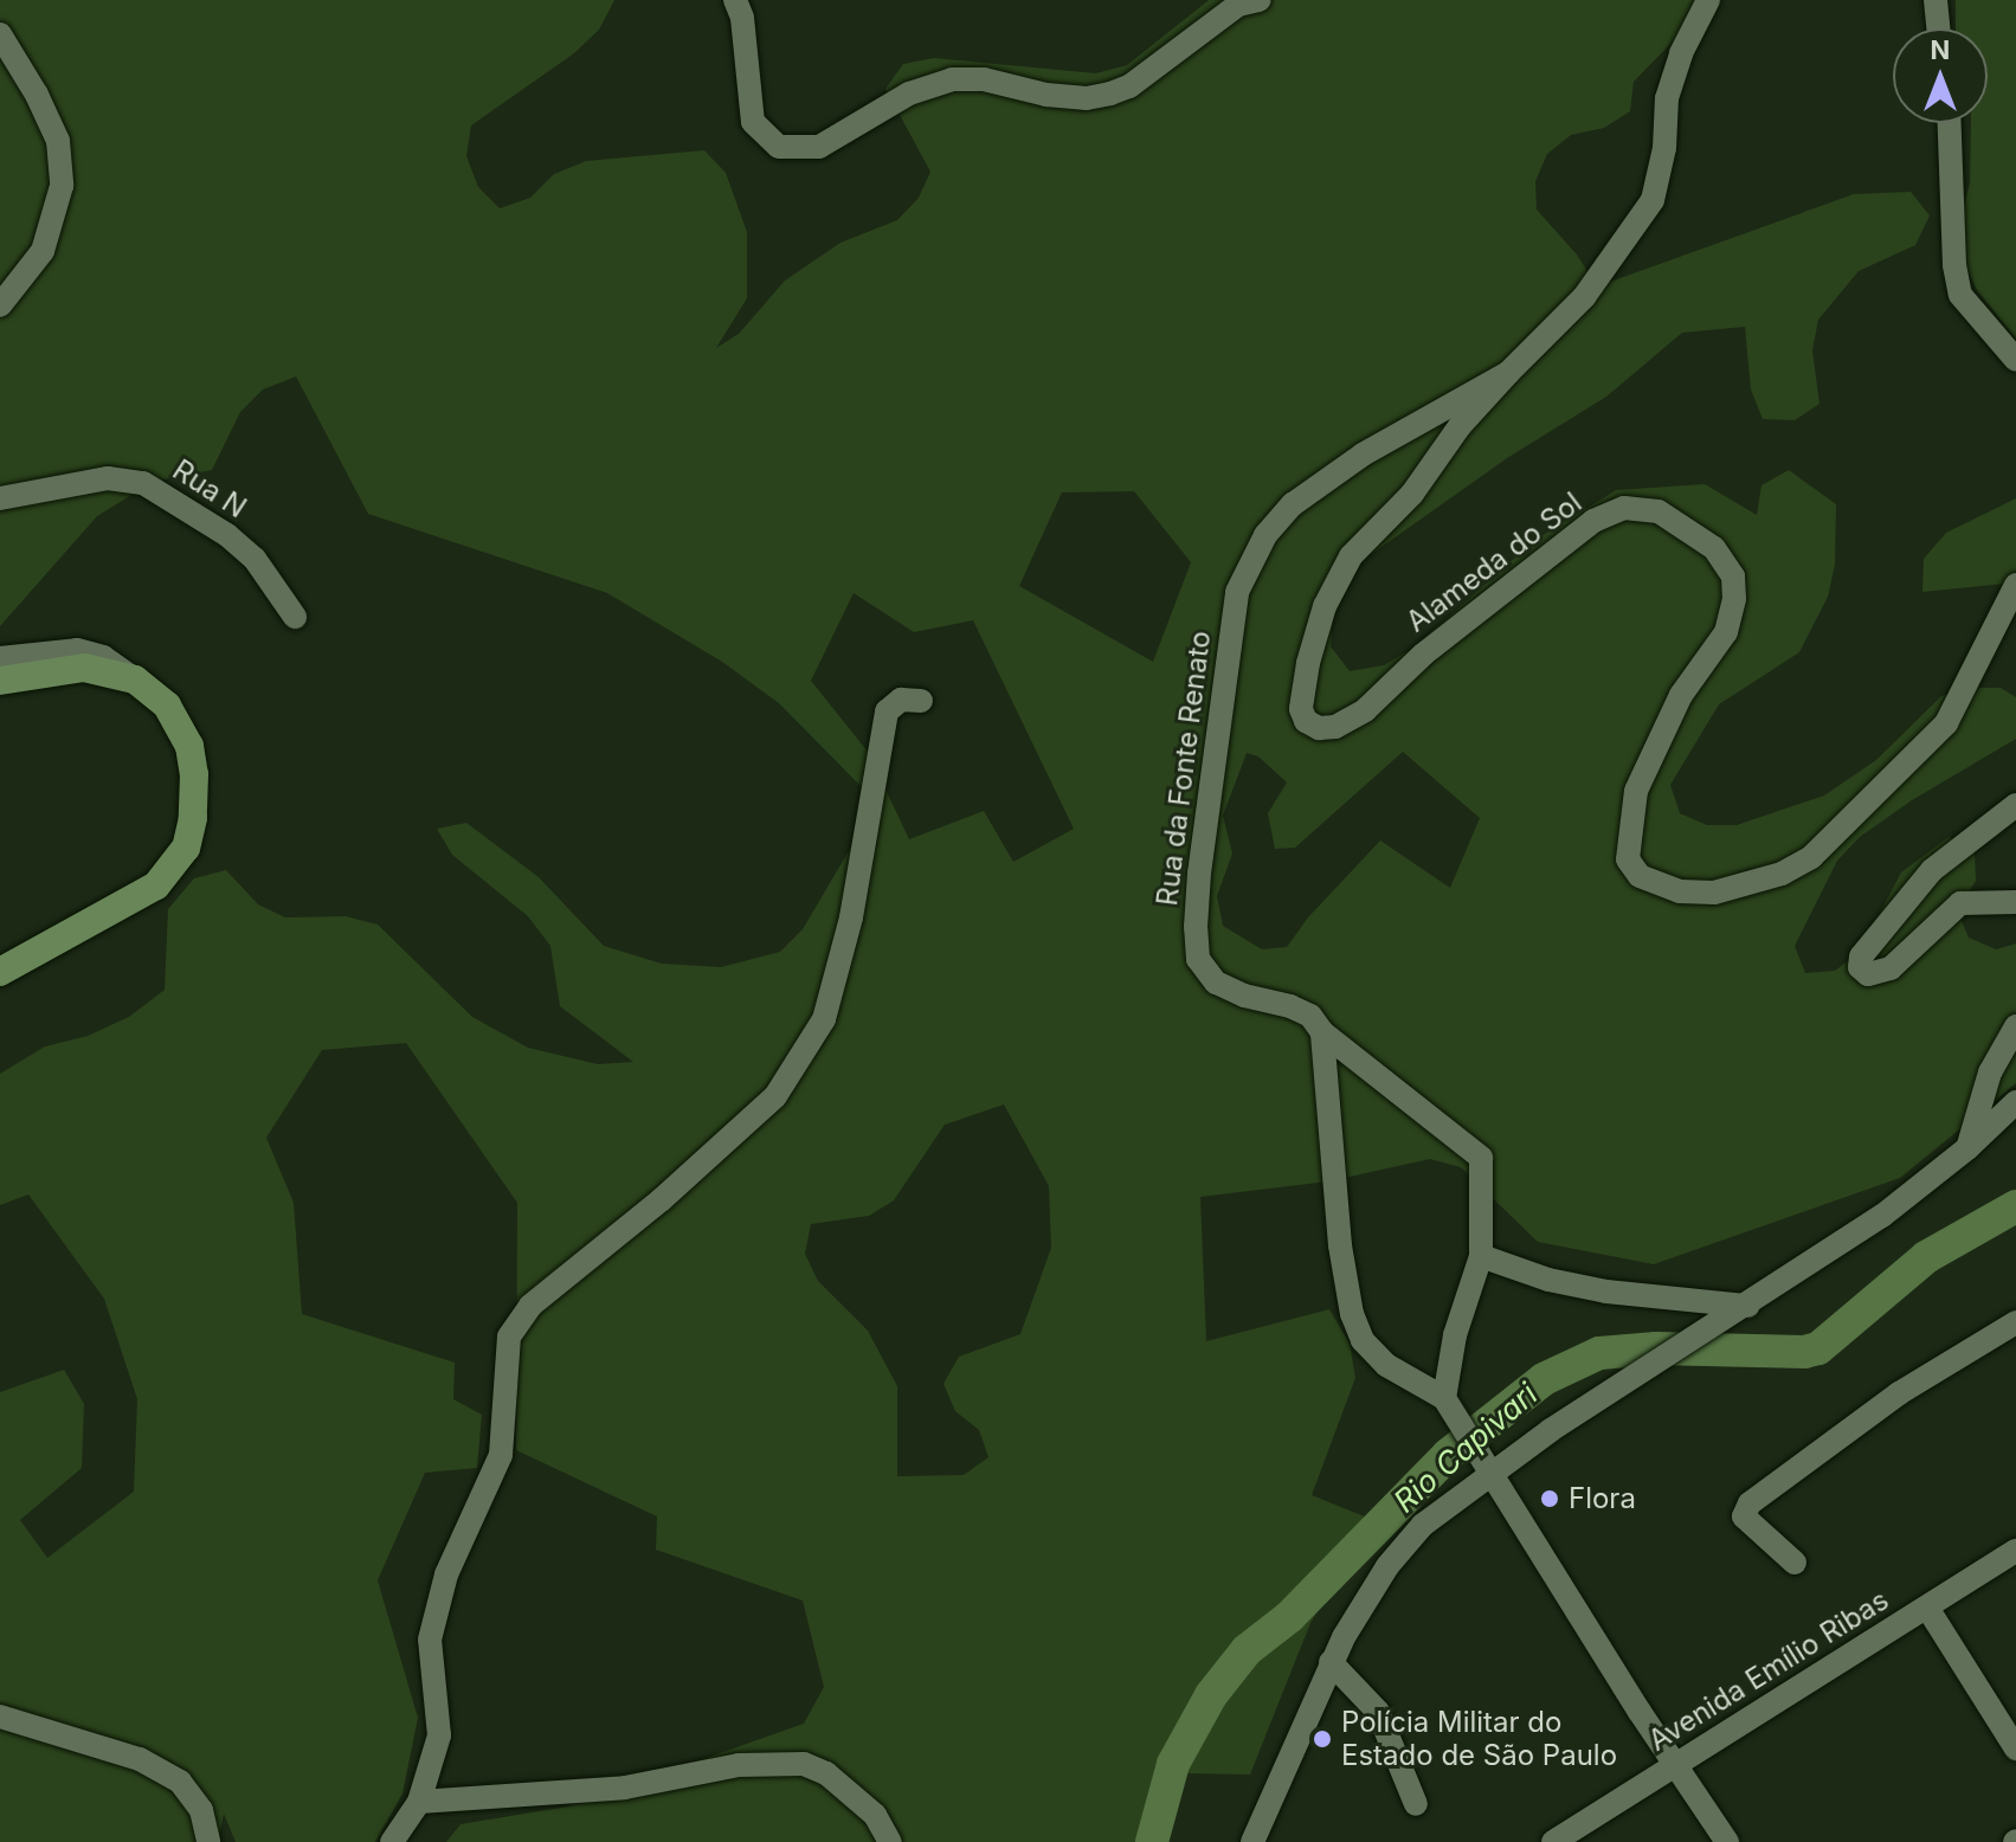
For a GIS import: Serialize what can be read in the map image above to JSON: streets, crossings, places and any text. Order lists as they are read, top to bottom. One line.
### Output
{"streets":{"street":["Rua N","Alameda do Sol","Rua da Fonte Renato","Avenida Emílio Ribas"]},"crossings":[["Alameda do Sol","Rua da Fonte Renato"]],"water":["Rio Capivari"],"places":["Flora","Polícia Militar do Estado de São Paulo"],"north":"top"}
